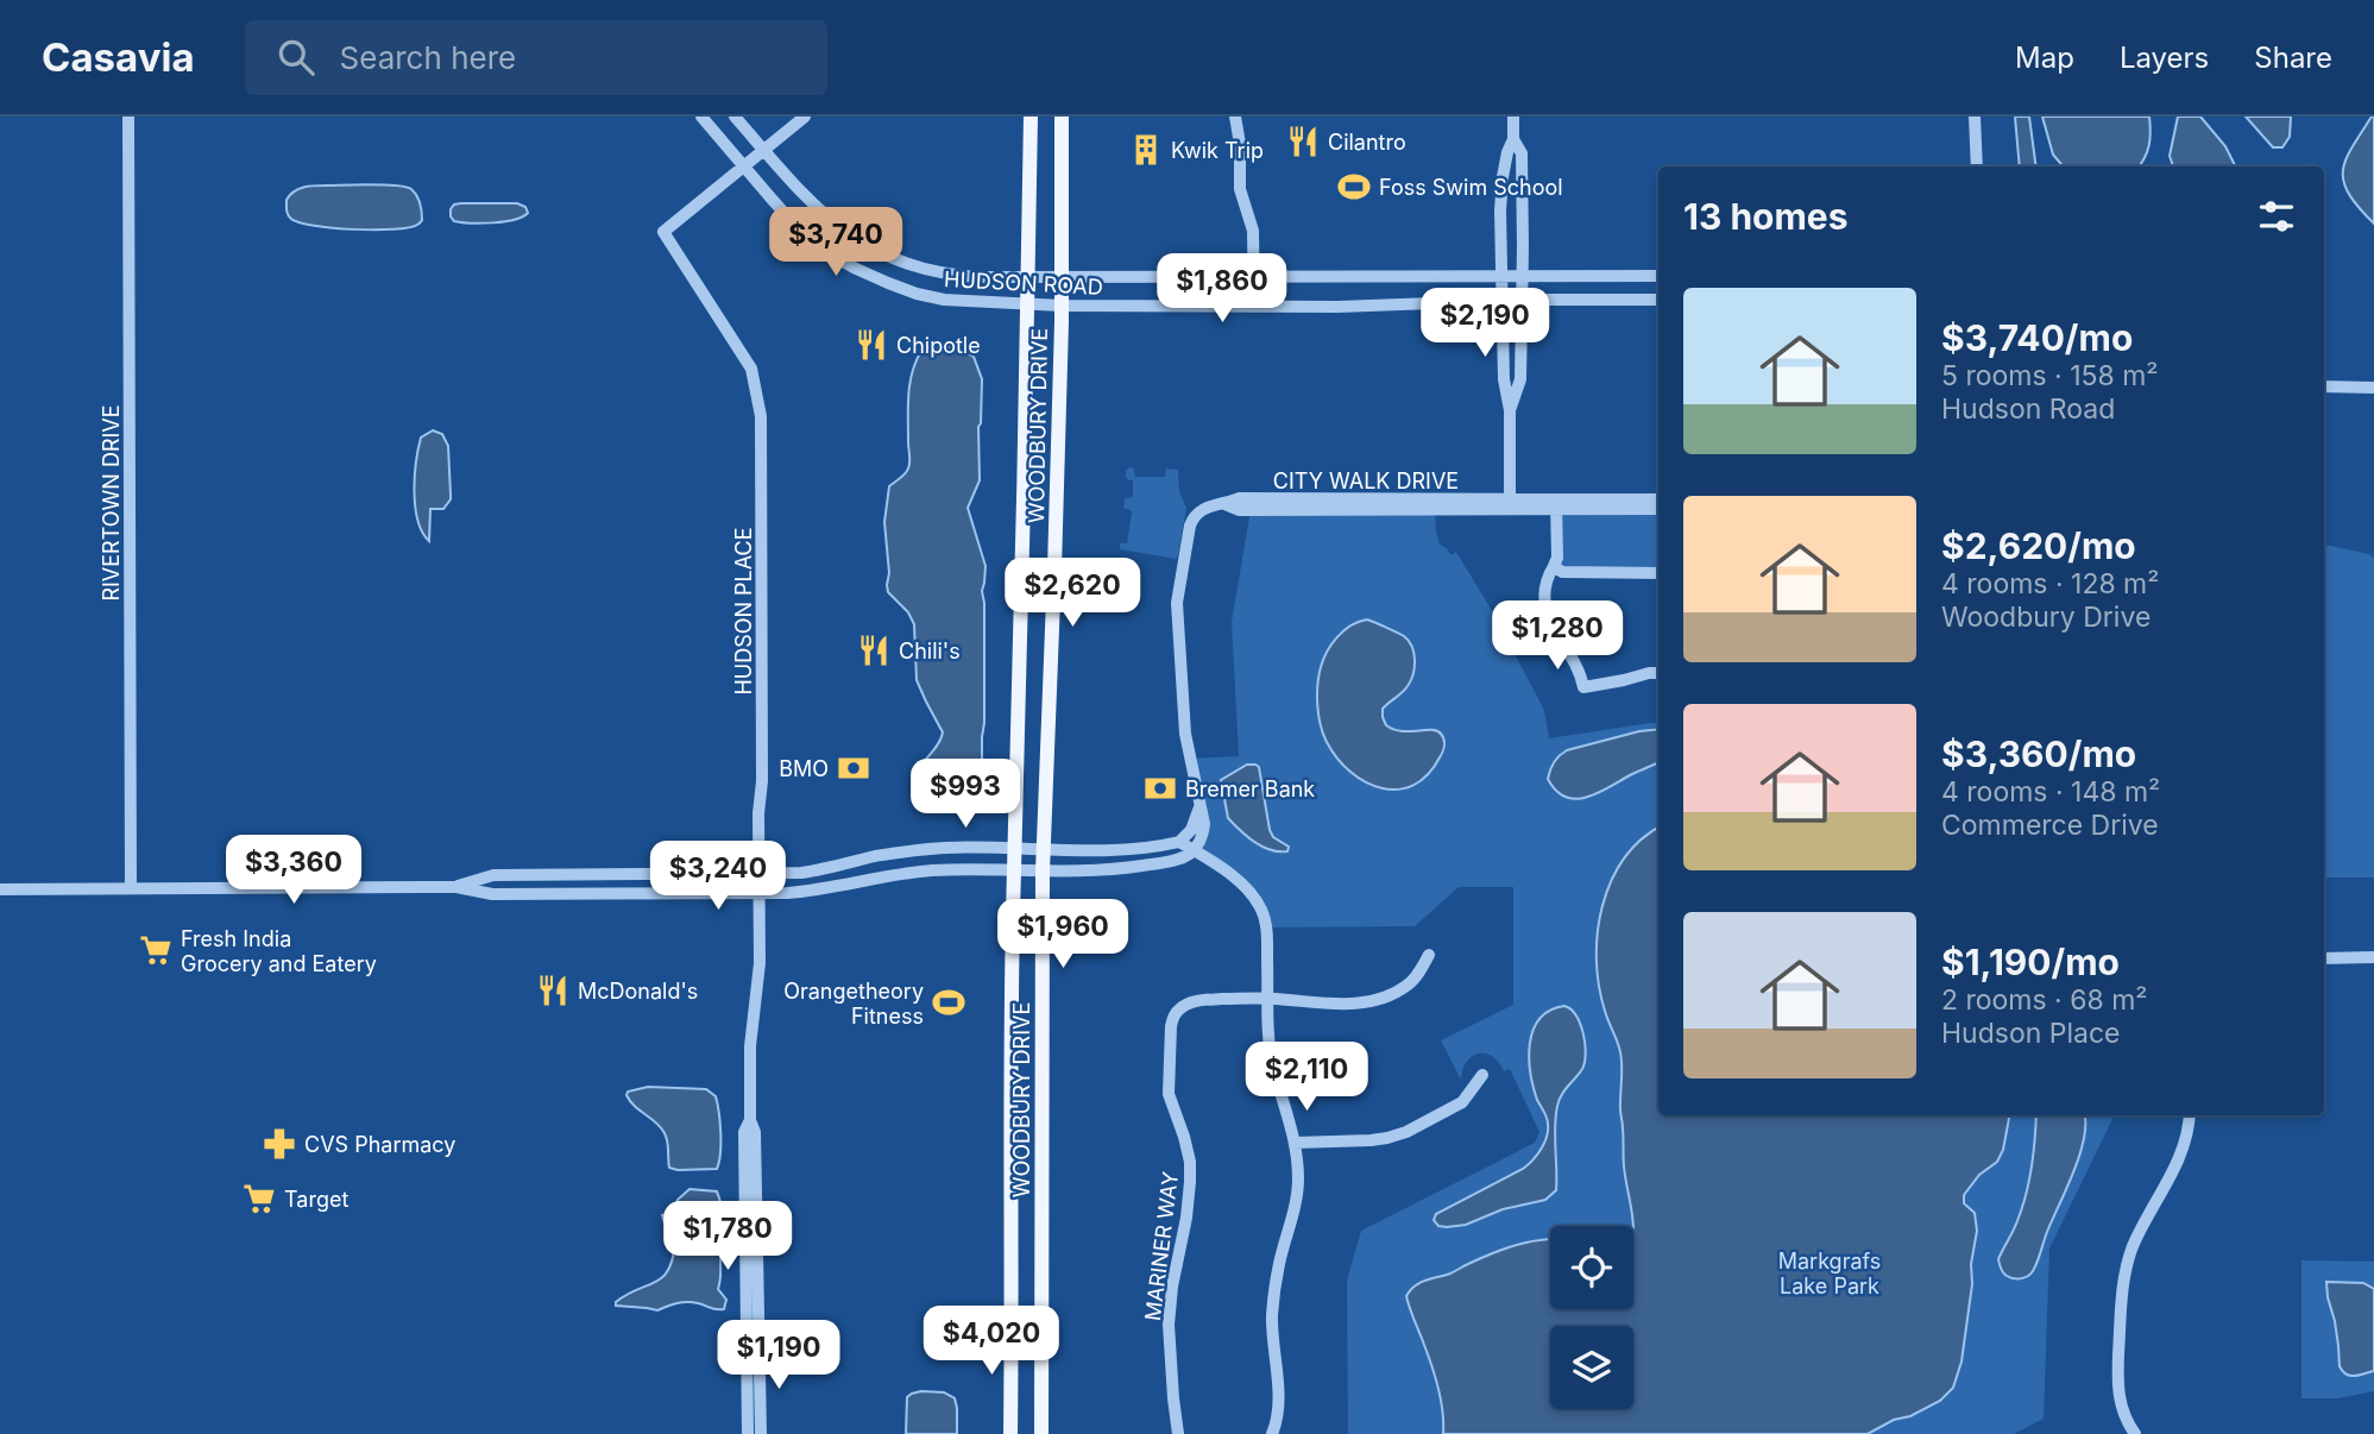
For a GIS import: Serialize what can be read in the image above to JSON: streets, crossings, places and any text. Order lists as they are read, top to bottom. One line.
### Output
{"streets":{"main road":["WOODBURY DRIVE"],"street":["HUDSON ROAD","CITY WALK DRIVE","RIVERTOWN DRIVE","HUDSON PLACE","MARINER WAY"]},"crossings":[["HUDSON ROAD","WOODBURY DRIVE"],["HUDSON ROAD","HUDSON PLACE"]],"parks":["Markgrafs Lake Park"],"places":{"restaurant":["Cilantro","Chipotle","Chili's","McDonald's"],"building":["Kwik Trip"],"sports":["Foss Swim School","Orangetheory Fitness"],"bank":["BMO","Bremer Bank"],"supermarket":["Fresh India Grocery and Eatery","Target"],"pharmacy":["CVS Pharmacy"]},"page":{"header":"Casavia","search":"Search here","nav":["Map","Layers","Share"],"heading":"13 homes","price":["$3,740","$1,860","$2,190","$2,620","$1,280","$993","$3,360","$3,240","$1,960","$2,110","$1,780","$4,020","$1,190"],"list":[{"name":"$3,740/mo","note":"5 rooms · 158 m² · Hudson Road"},{"name":"$2,620/mo","note":"4 rooms · 128 m² · Woodbury Drive"},{"name":"$3,360/mo","note":"4 rooms · 148 m² · Commerce Drive"},{"name":"$1,190/mo","note":"2 rooms · 68 m² · Hudson Place"}]}}
